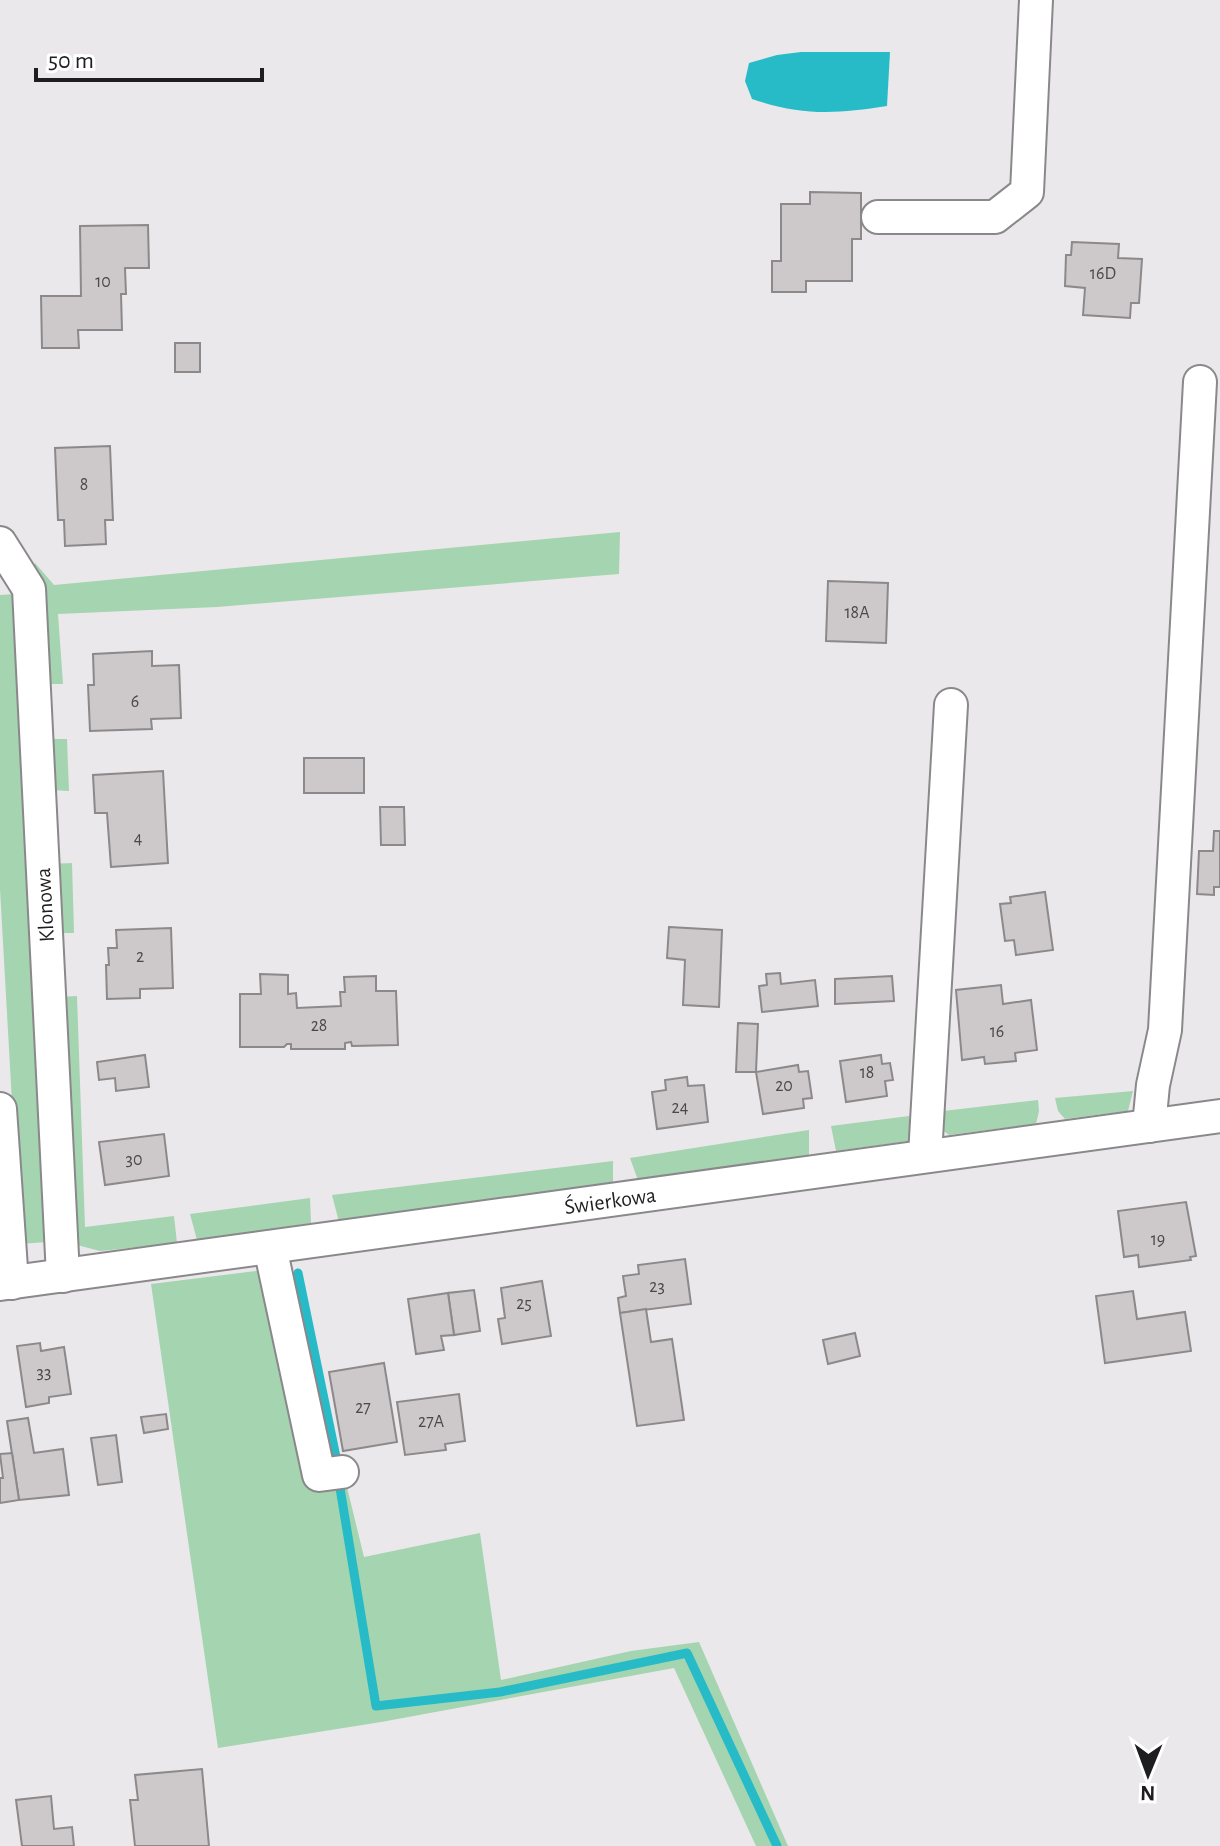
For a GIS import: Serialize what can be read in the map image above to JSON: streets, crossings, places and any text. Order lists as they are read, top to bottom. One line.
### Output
{"streets":{"street":["Klonowa","Świerkowa"]},"crossings":[["Klonowa","Świerkowa"]],"house_numbers":["16D","10","8","18A","6","4","2","28","16","18","20","24","30","19","23","25","33","27","27A"],"scale_bar":"50 m","north":"bottom"}
